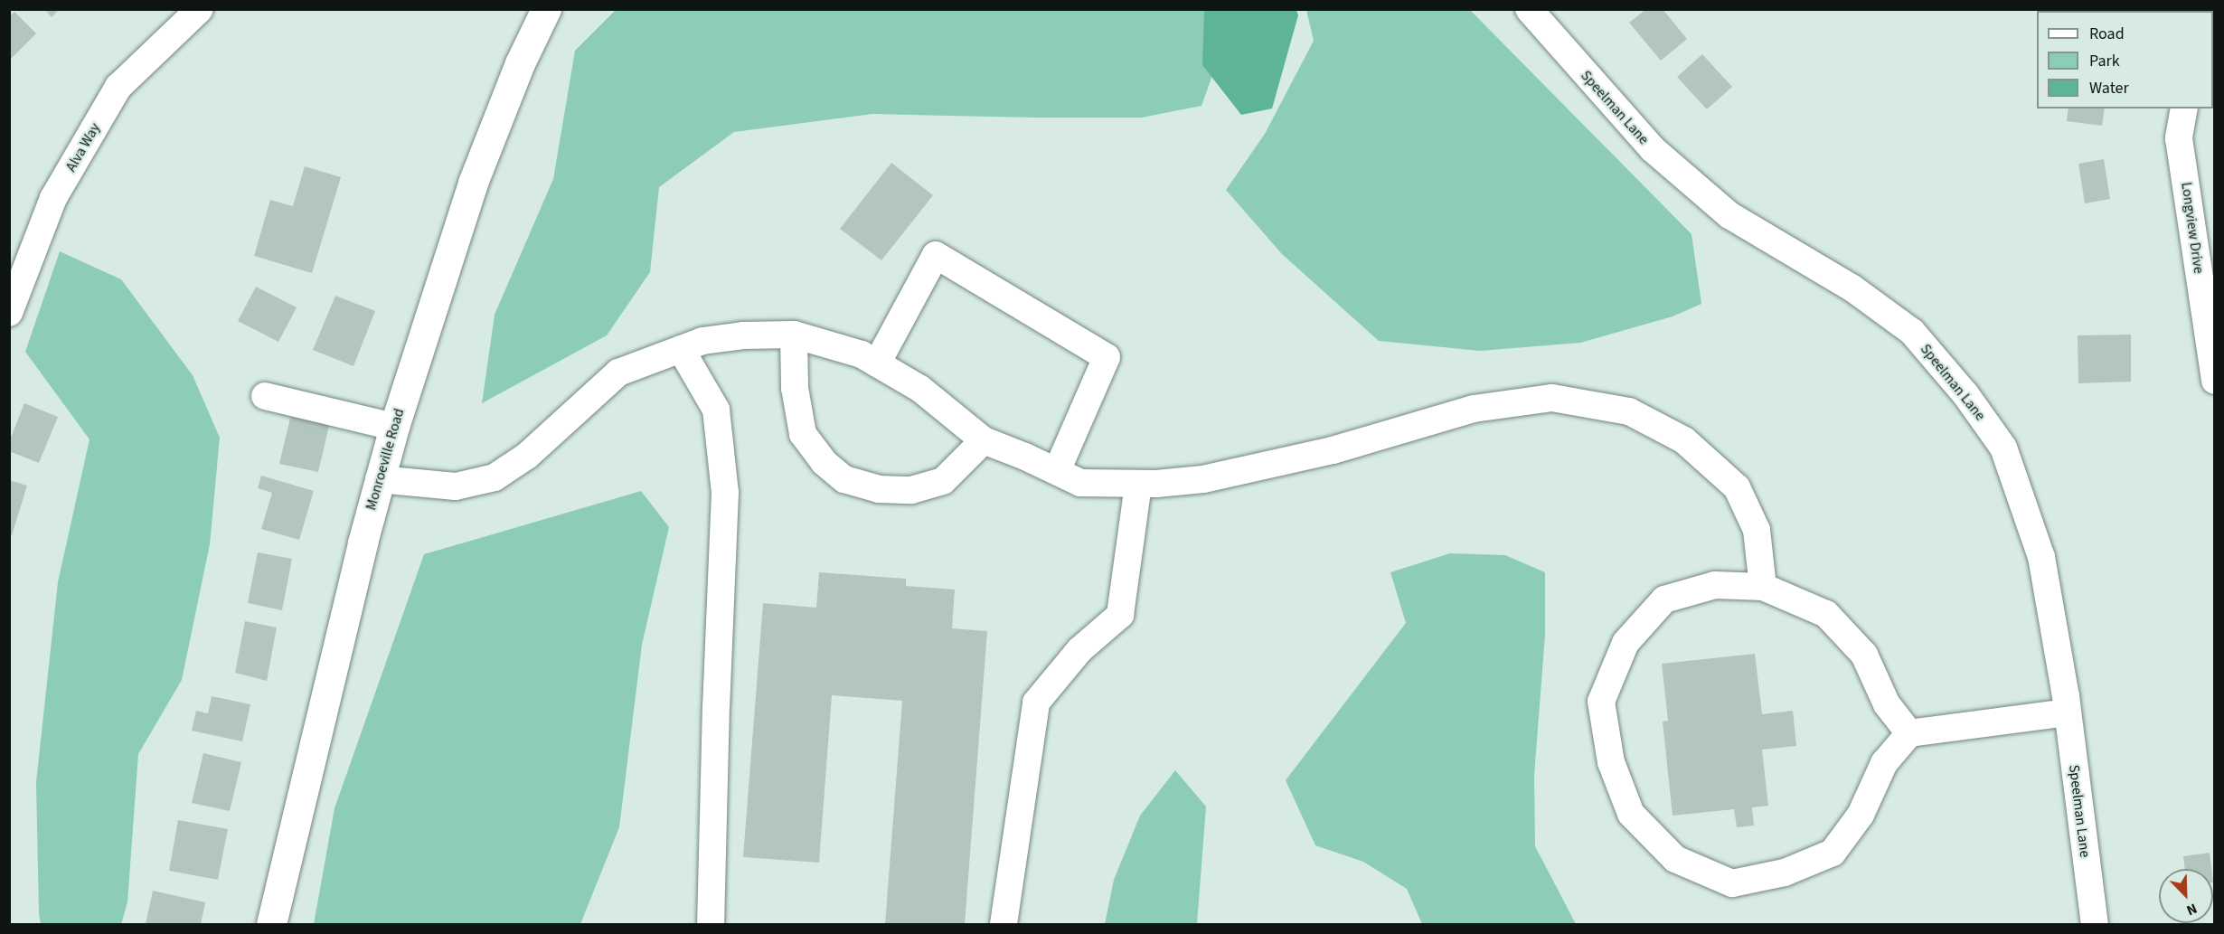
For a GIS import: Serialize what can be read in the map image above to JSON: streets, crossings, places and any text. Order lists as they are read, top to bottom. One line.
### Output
{"streets":{"main road":["Monroeville Road"],"street":["Speelman Lane","Alva Way","Longview Drive"]},"legend":["Road","Park","Water"],"north":"bottom right"}
